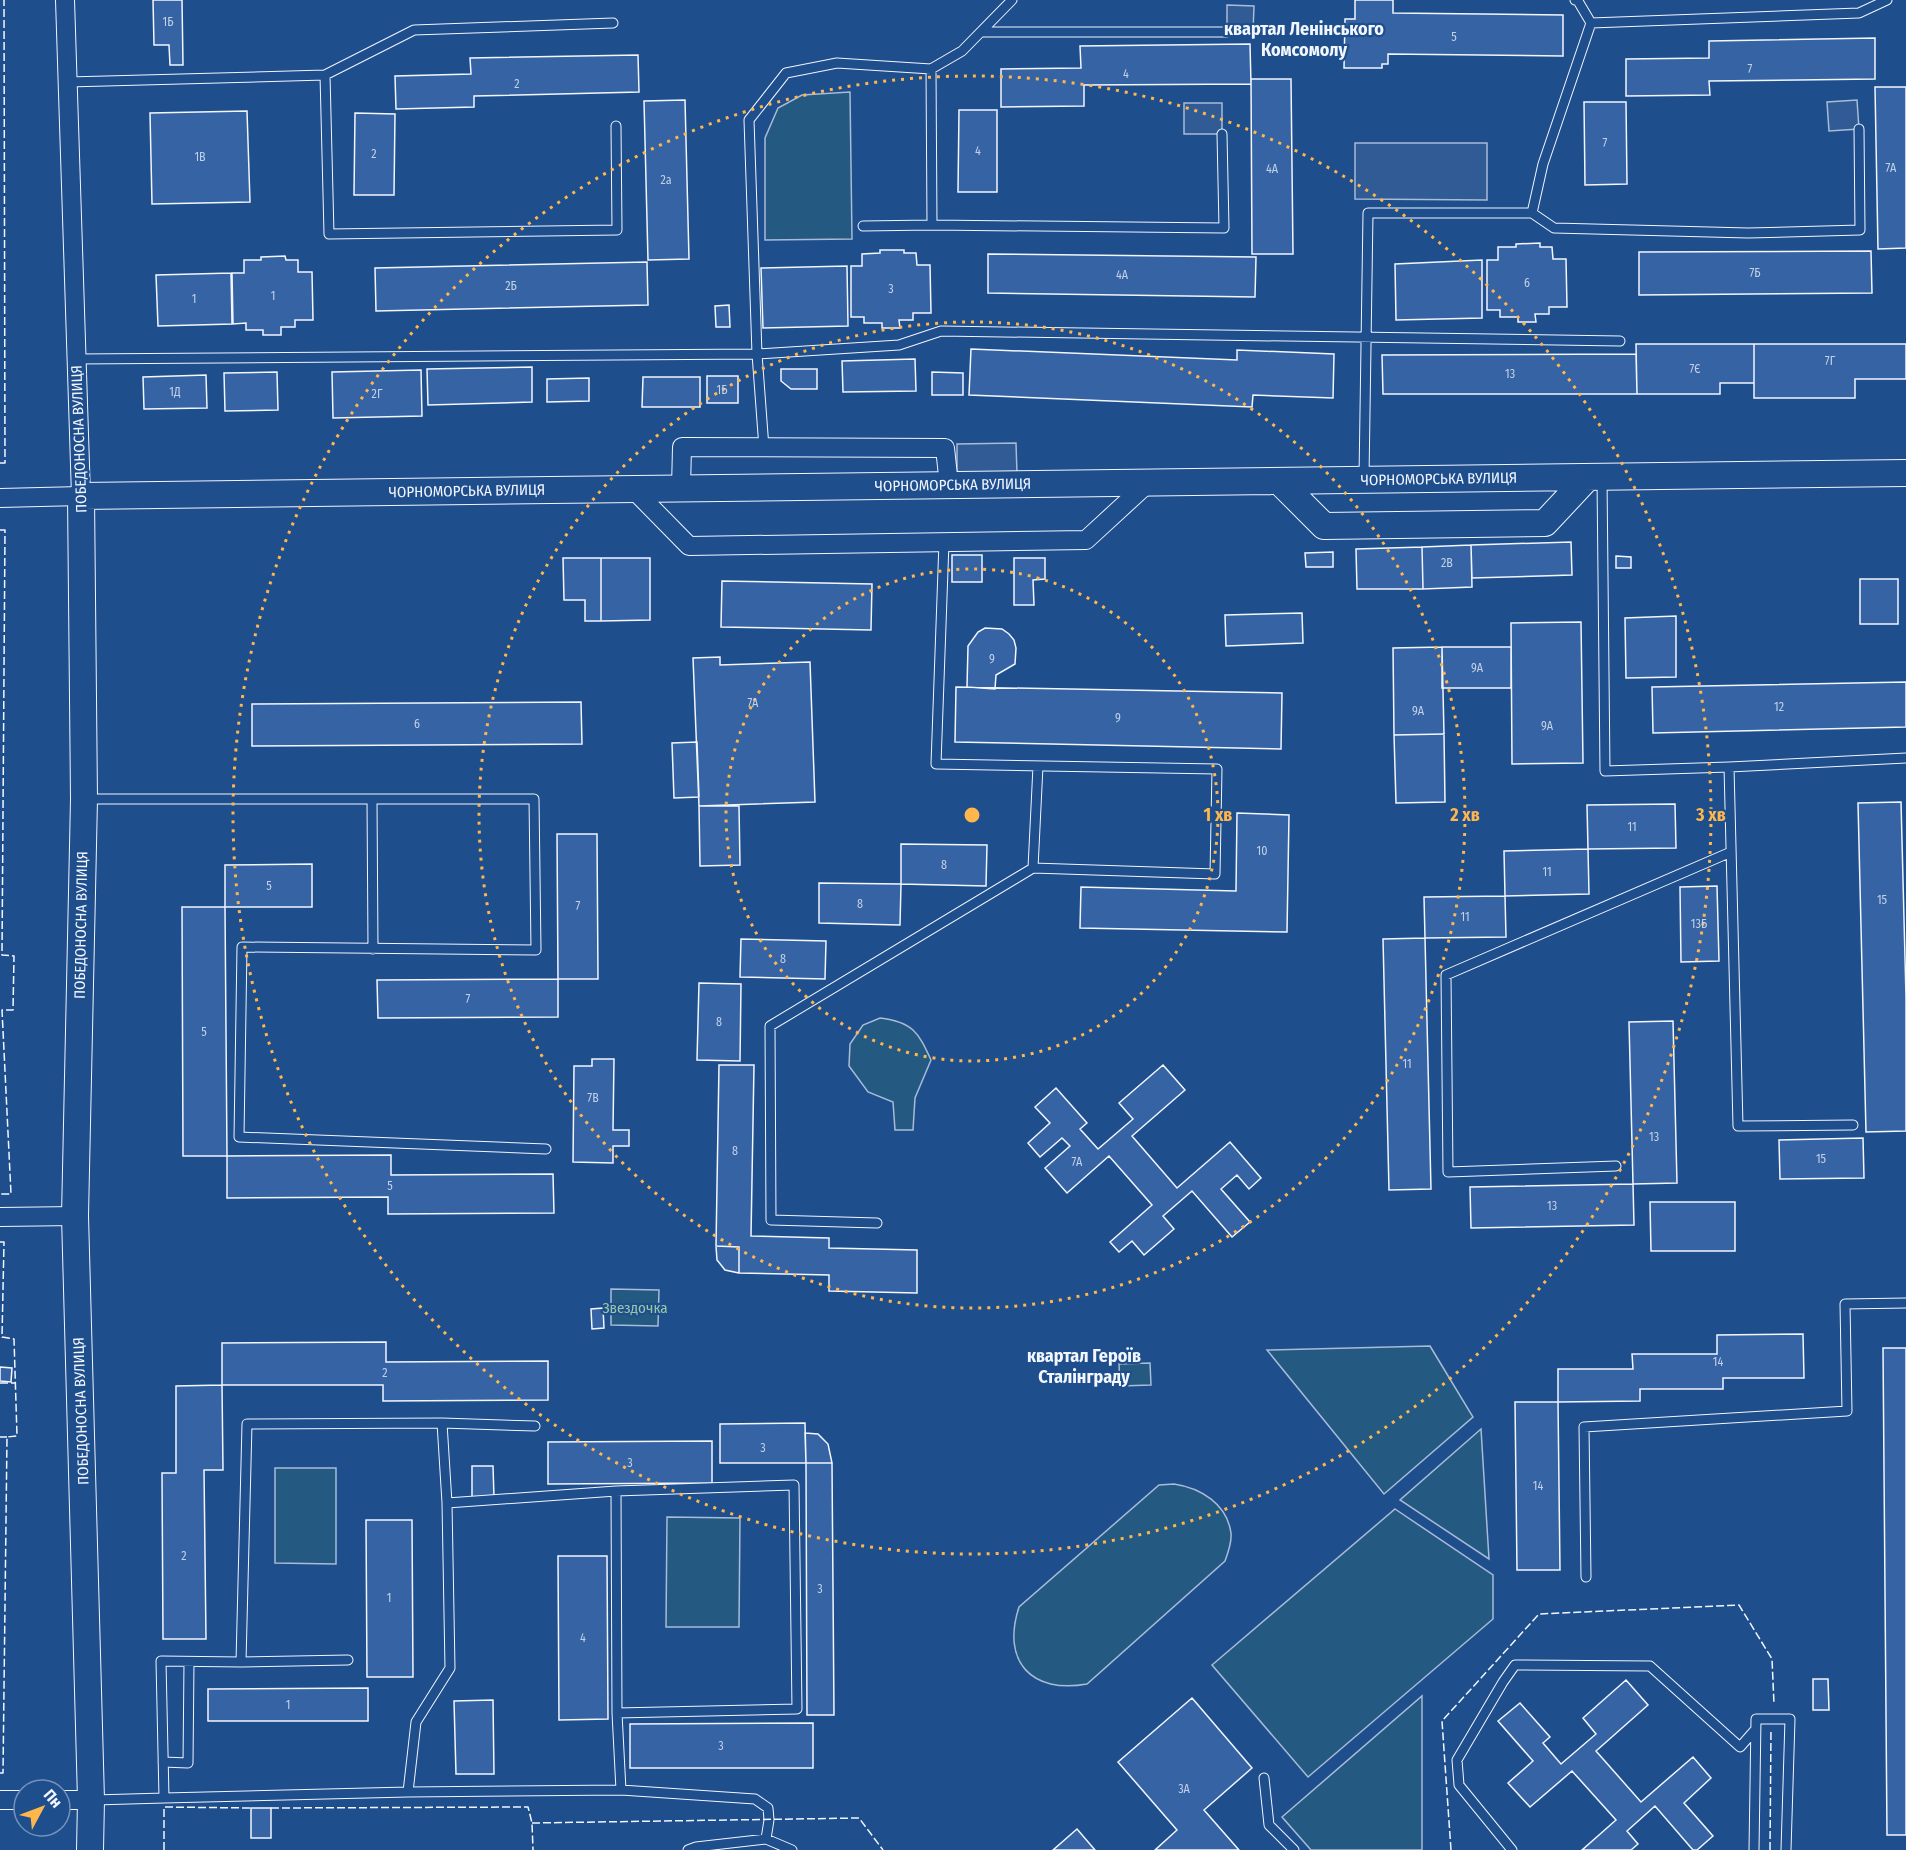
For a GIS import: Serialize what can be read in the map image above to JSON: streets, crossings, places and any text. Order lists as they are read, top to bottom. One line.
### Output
{"streets":{"street":["ПОБЕДОНОСНА ВУЛИЦЯ","ЧОРНОМОРСЬКА ВУЛИЦЯ"]},"crossings":[["ПОБЕДОНОСНА ВУЛИЦЯ","ЧОРНОМОРСЬКА ВУЛИЦЯ"]],"districts":["квартал Ленінського Комсомолу","квартал Героїв Сталінграду"],"parks":["Звездочка"],"house_numbers":["1Б","5","7","4","2","7","4","2","1В","7А","4А","2а","7Б","4А","6","2Б","3","1","1","7Г","7Є","13","1Б","1Д","2Г","2В","9","9А","7А","12","9А","9","6","9А","11","10","8","11","5","15","8","7","11","13Б","8","7","8","5","11","7В","13","8","15","7А","5","13","14","2","3","3","14","2","3","1","4","1","3","3А"],"north":"top right","rings":["1 хв","2 хв","3 хв"]}
